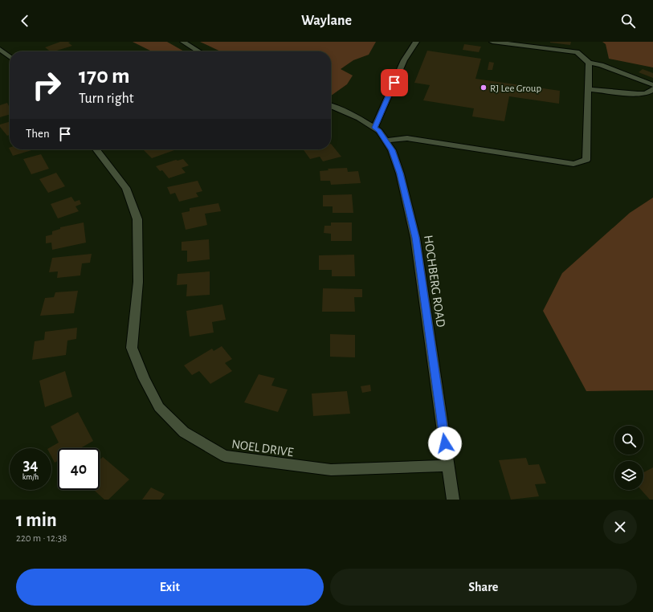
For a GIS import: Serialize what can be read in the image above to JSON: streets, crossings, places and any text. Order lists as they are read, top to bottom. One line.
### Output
{"streets":{"street":["HOCHBERG ROAD","NOEL DRIVE"]},"crossings":[["HOCHBERG ROAD","NOEL DRIVE"]],"places":["RJ Lee Group"],"page":{"header":"Waylane","turn":["170 m","Turn right"],"then":"Then","speed":"34 km/h","limit":"40","heading":["1 min","220 m · 12:38"],"buttons":["Exit","Share"]}}
